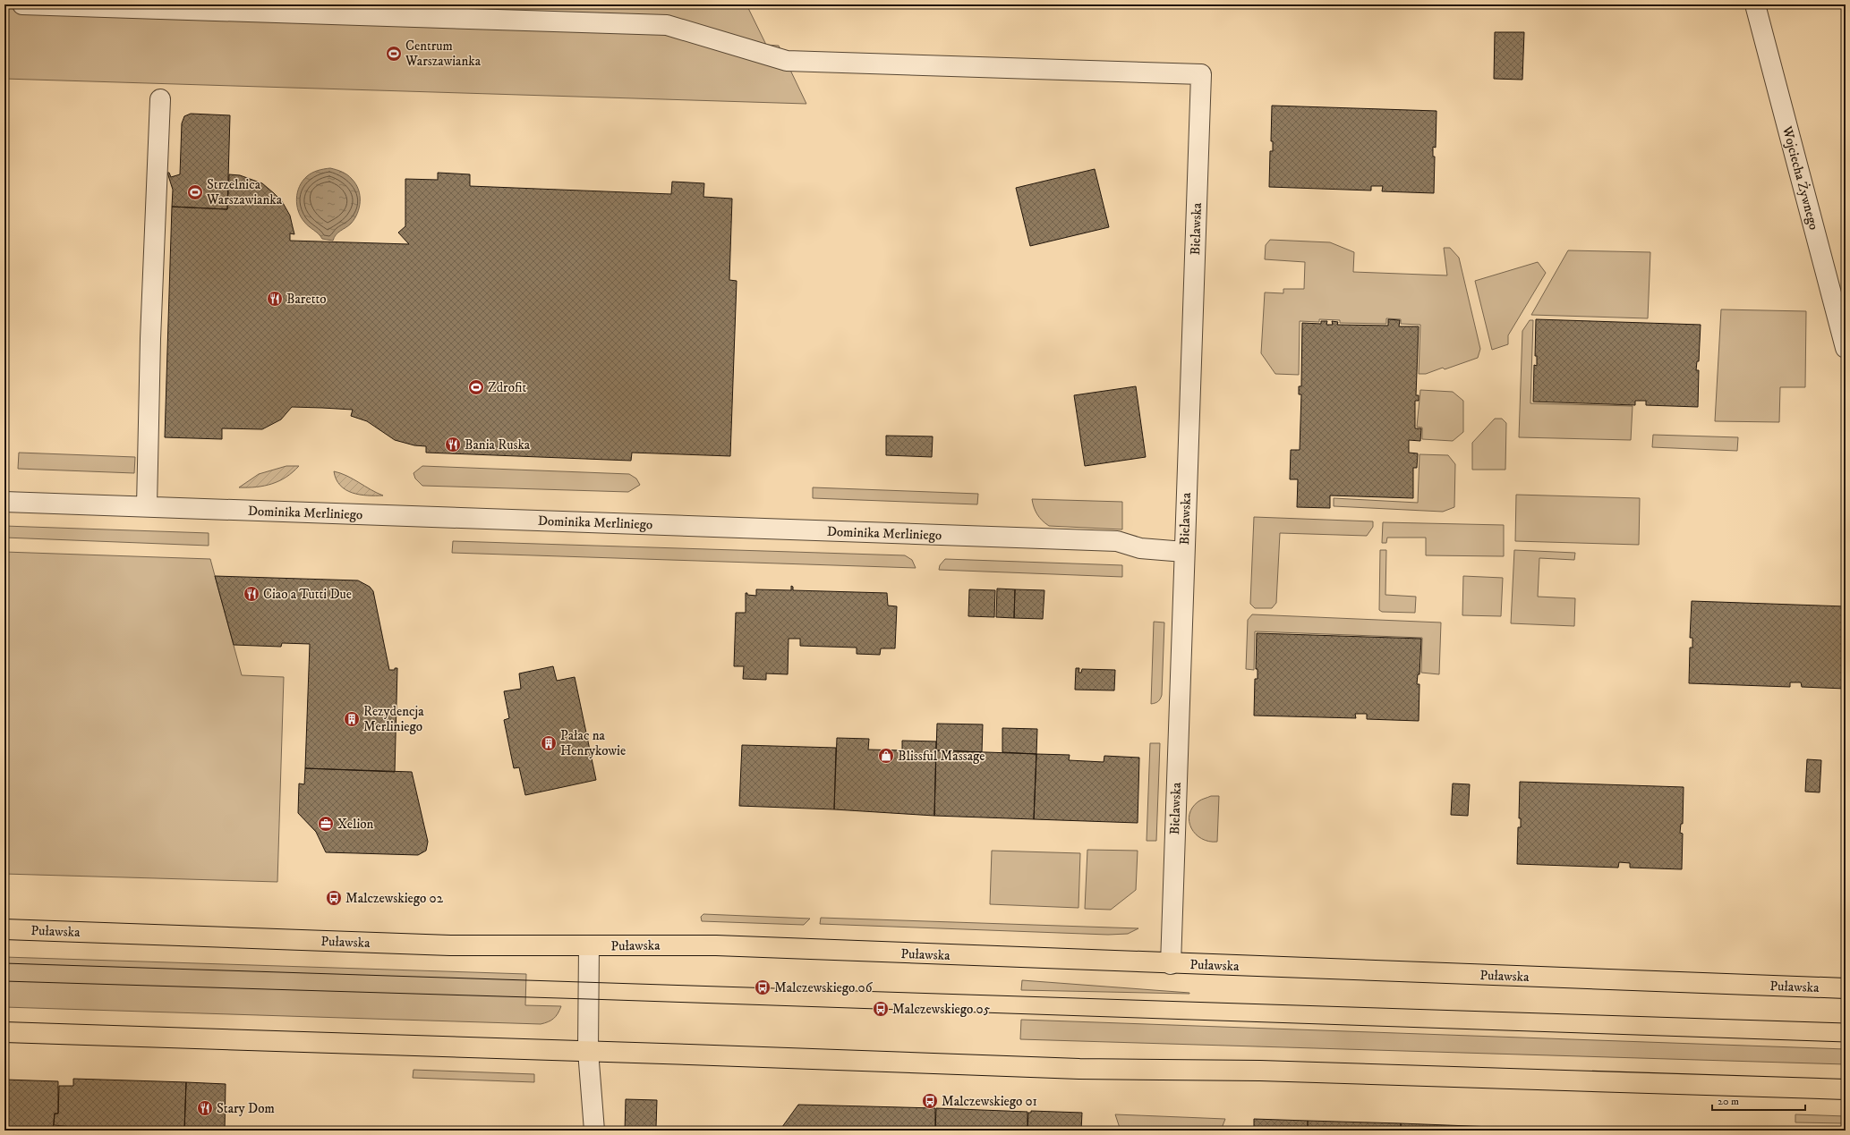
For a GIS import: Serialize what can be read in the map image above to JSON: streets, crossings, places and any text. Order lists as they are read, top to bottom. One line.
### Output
{"streets":{"main road":["Puławska"],"street":["Wojciecha Żywnego","Bielawska","Dominika Merliniego"]},"crossings":[["Bielawska","Dominika Merliniego"],["Bielawska","Puławska"]],"places":{"sports":["Centrum Warszawianka","Strzelnica Warszawianka","Zdrofit"],"restaurant":["Baretto","Bania Ruska","Ciao a Tutti Due","Stary Dom"],"building":["Rezydencja Merliniego","Pałac na Henrykowie"],"shop":["Blissful Massage"],"office":["Xelion"],"bus stop":["Malczewskiego 02","Malczewskiego 06","Malczewskiego 05","Malczewskiego 01"]},"scale_bar":"20 m"}
